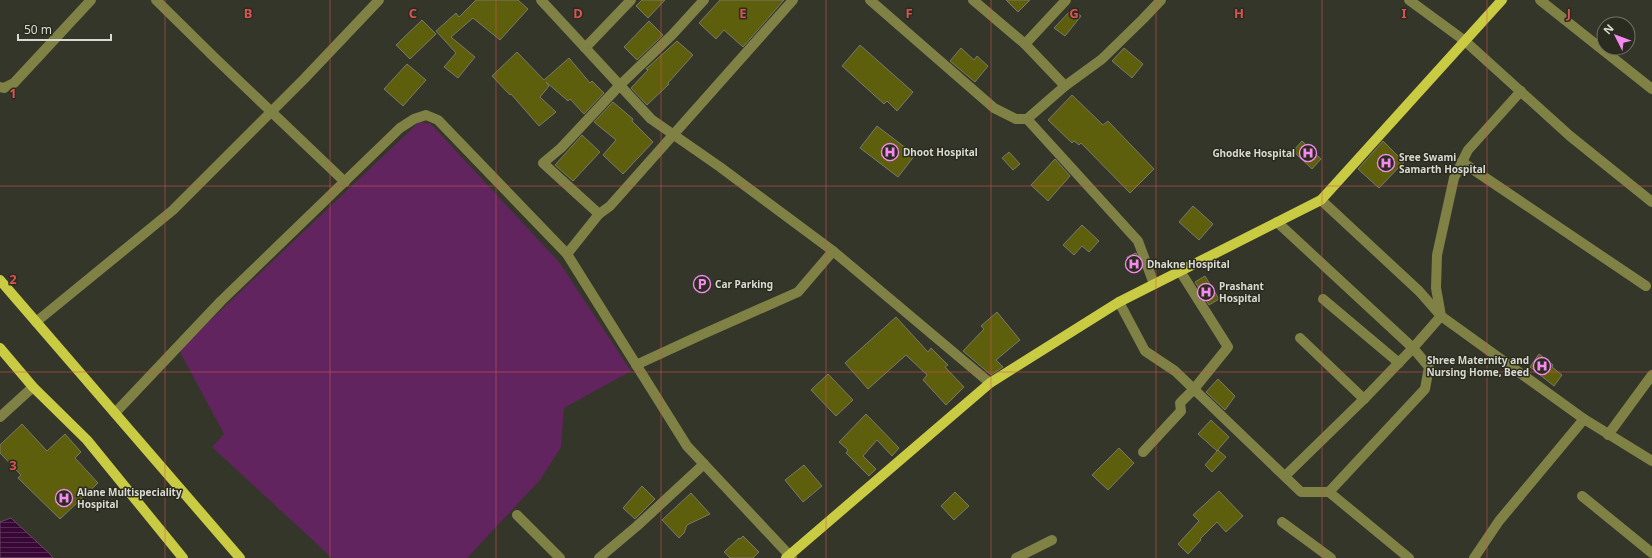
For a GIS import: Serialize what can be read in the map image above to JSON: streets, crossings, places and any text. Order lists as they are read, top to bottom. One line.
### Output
{"places":{"hospital":["Dhoot Hospital","Ghodke Hospital","Sree Swami Samarth Hospital","Dhakne Hospital","Prashant Hospital","Shree Maternity and Nursing Home, Beed","Alane Multispeciality Hospital"],"parking":["Car Parking"]},"scale_bar":"50 m","north":"top left","grid":{"columns":["B","C","D","E","F","G","H","I","J"],"rows":["1","2","3"]}}
